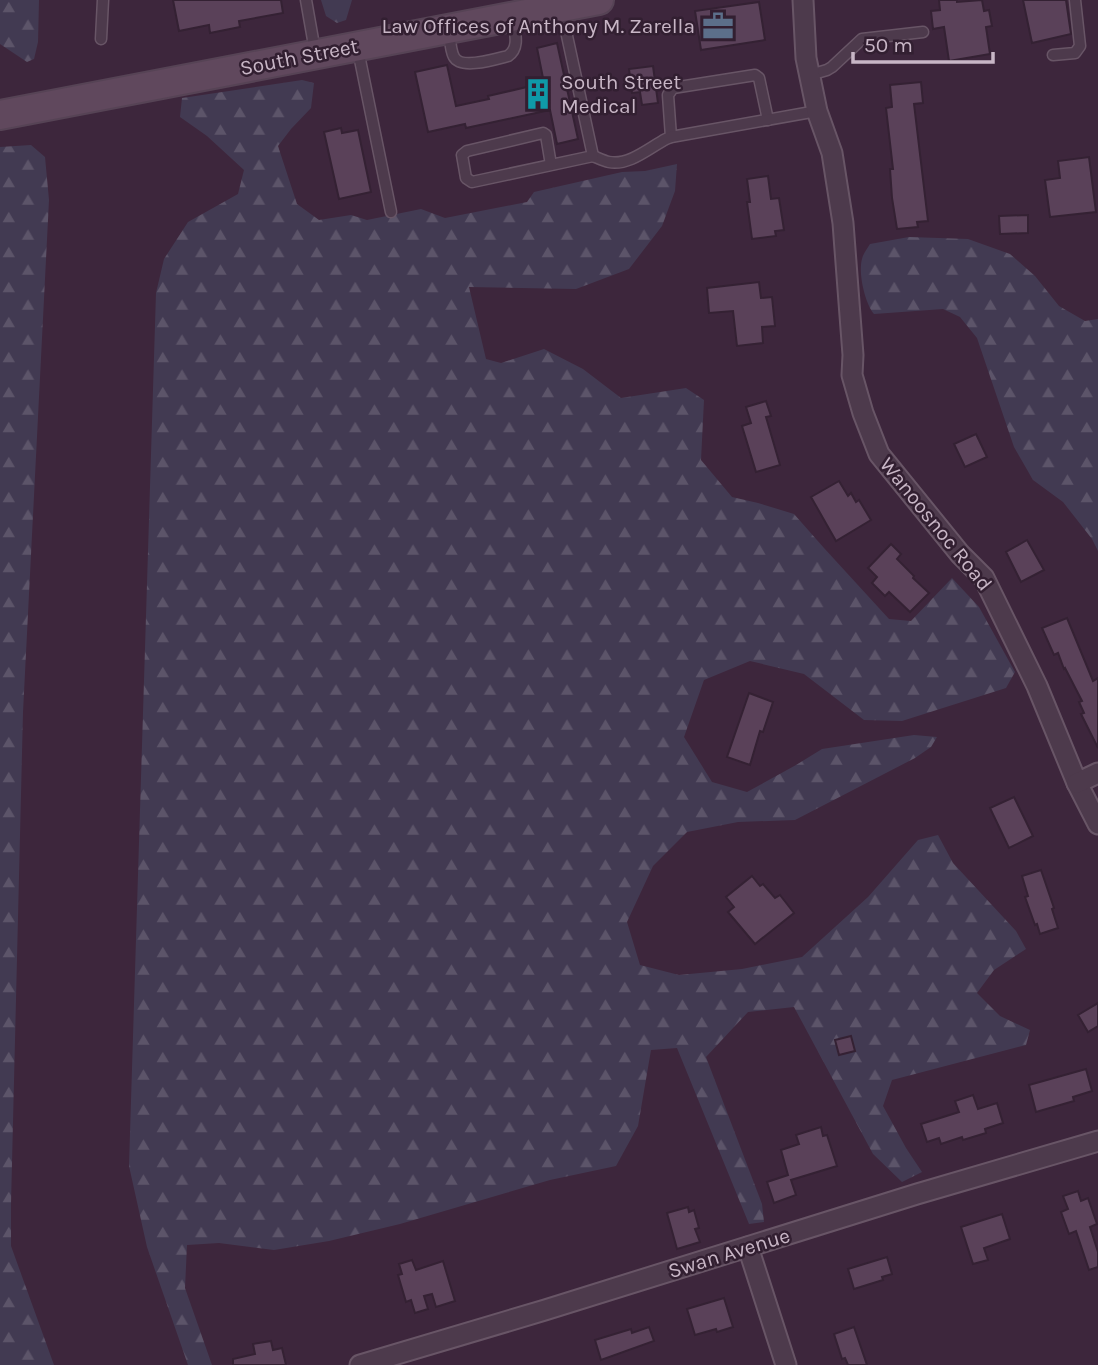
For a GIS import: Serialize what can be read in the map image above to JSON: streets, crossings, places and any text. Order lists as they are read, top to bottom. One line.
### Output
{"streets":{"main road":["South Street"],"street":["Wanoosnoc Road","Swan Avenue"]},"places":{"office":["Law Offices of Anthony M. Zarella"],"building":["South Street Medical"]},"scale_bar":"50 m"}
